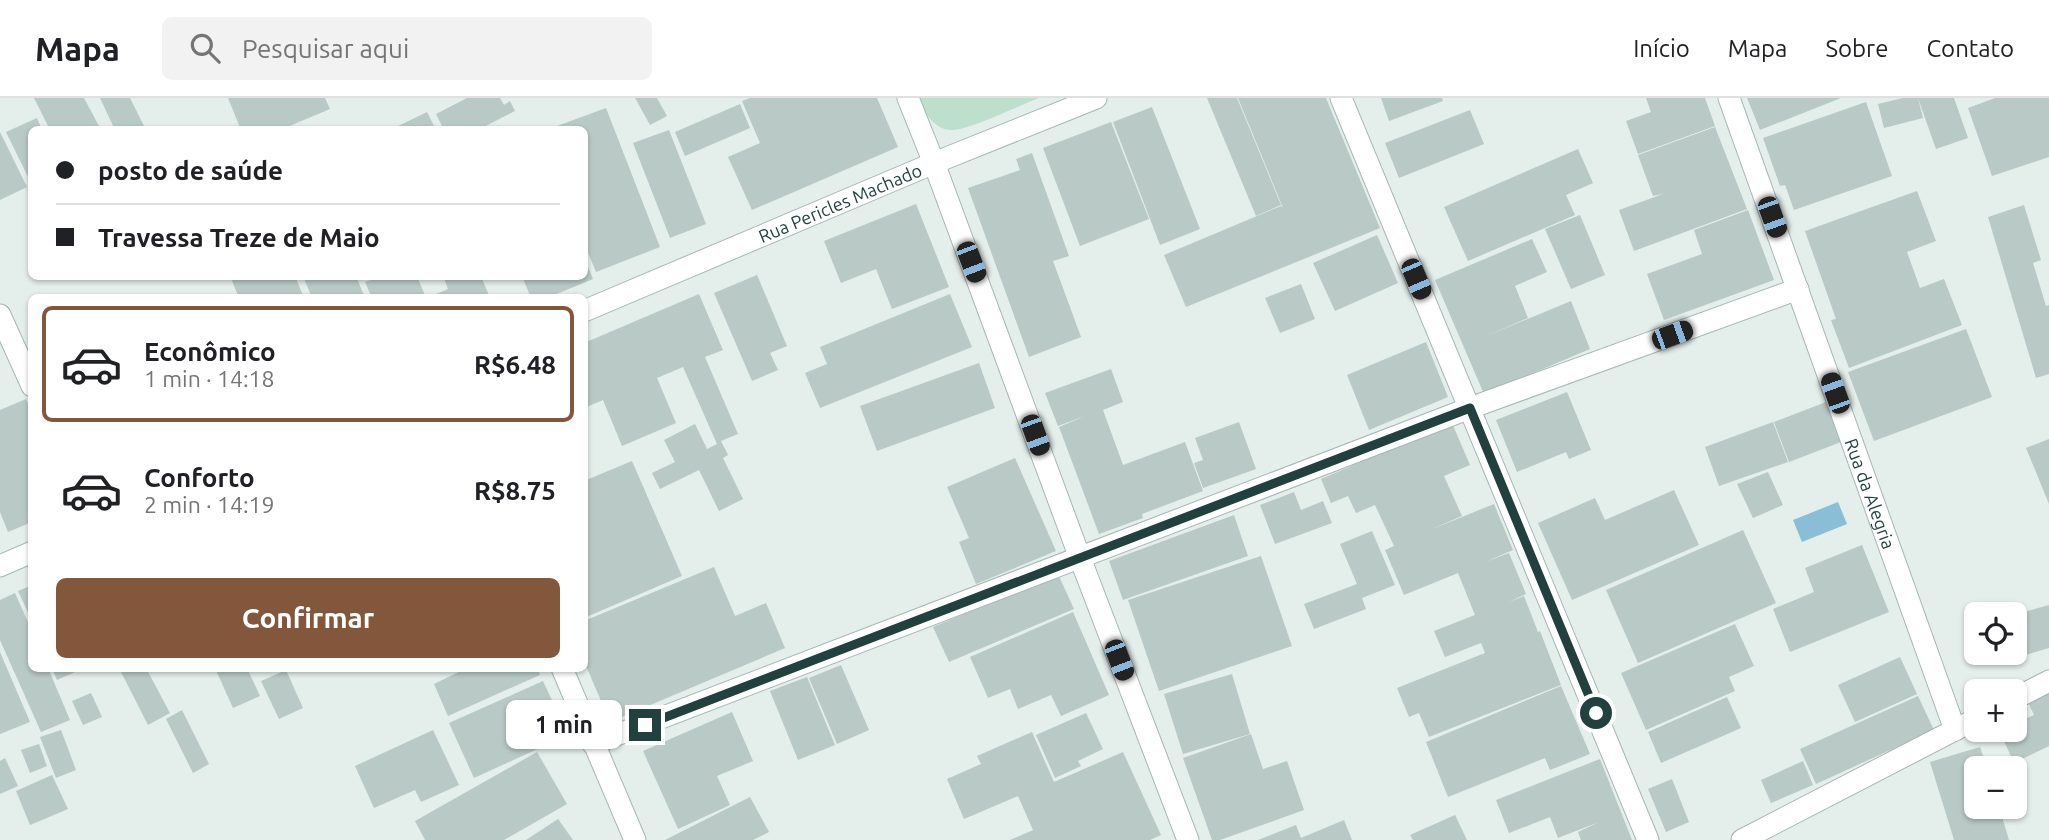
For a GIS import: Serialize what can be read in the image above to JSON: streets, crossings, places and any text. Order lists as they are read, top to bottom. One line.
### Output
{"streets":{"street":["Rua Pericles Machado","Rua da Alegria"]},"page":{"header":"Mapa","search":"Pesquisar aqui","nav":["Início","Mapa","Sobre","Contato"],"banner":["posto de saúde","Travessa Treze de Maio"],"list":[{"name":"Econômico","note":"1 min · 14:18","value":"R$6.48"},{"name":"Conforto","note":"2 min · 14:19","value":"R$8.75"}],"buttons":"Confirmar","map_buttons":["+","−"],"bubble":"1 min"}}
